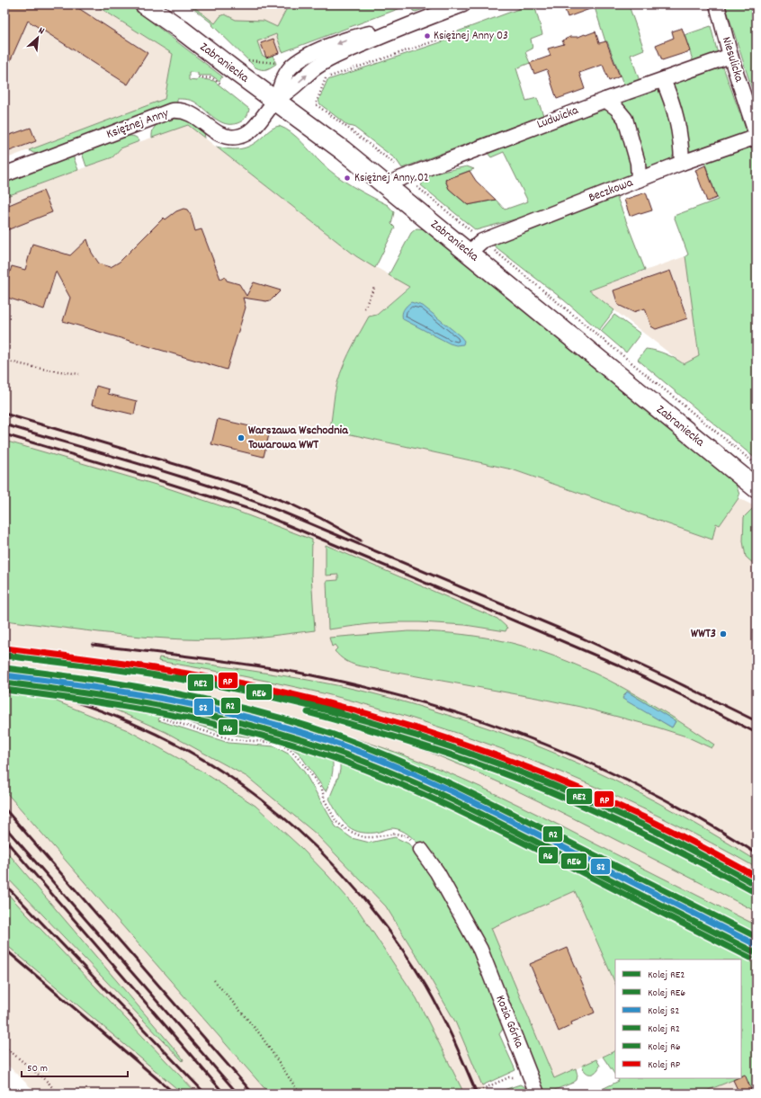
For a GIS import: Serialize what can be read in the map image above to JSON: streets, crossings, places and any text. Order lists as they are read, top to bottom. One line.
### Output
{"streets":{"main road":["Zabraniecka"],"street":["Niesulicka","Ludwicka","Księżnej Anny","Beczkowa","Kozia Górka"]},"crossings":[["Niesulicka","Ludwicka"],["Niesulicka","Beczkowa"],["Zabraniecka","Ludwicka"],["Zabraniecka","Księżnej Anny"],["Zabraniecka","Beczkowa"]],"places":["Księżnej Anny 03","Księżnej Anny 02","Warszawa Wschodnia Towarowa WWT","WWT3"],"lines":["rail line RP","rail line RE2","rail line R2","rail line S2","rail line RE6","rail line R6"],"legend":["Kolej RE2","Kolej RE6","Kolej S2","Kolej R2","Kolej R6","Kolej RP"],"scale_bar":"50 m","north":"top right"}
